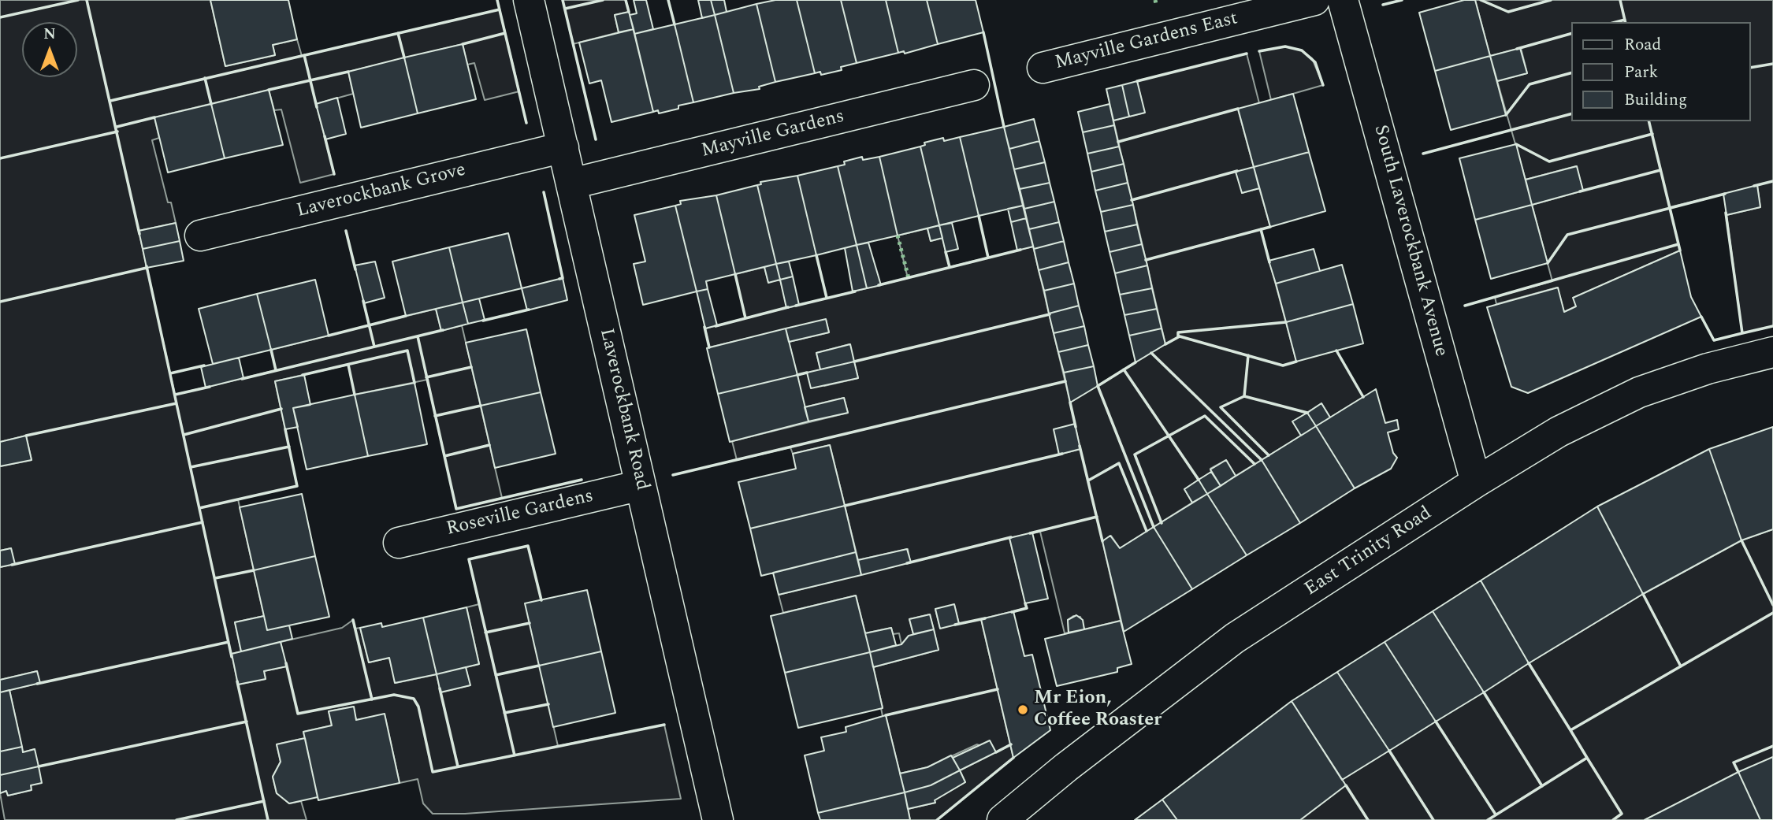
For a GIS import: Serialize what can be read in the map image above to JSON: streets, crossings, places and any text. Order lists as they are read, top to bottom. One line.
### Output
{"streets":{"street":["Mayville Gardens East","Mayville Gardens","Laverockbank Grove","South Laverockbank Avenue","Laverockbank Road","Roseville Gardens","East Trinity Road"]},"crossings":[["Mayville Gardens","Laverockbank Road"],["Laverockbank Grove","Laverockbank Road"],["South Laverockbank Avenue","East Trinity Road"],["Laverockbank Road","Roseville Gardens"]],"places":["Mr Eion, Coffee Roaster"],"legend":["Road","Park","Building"],"north":"top"}
